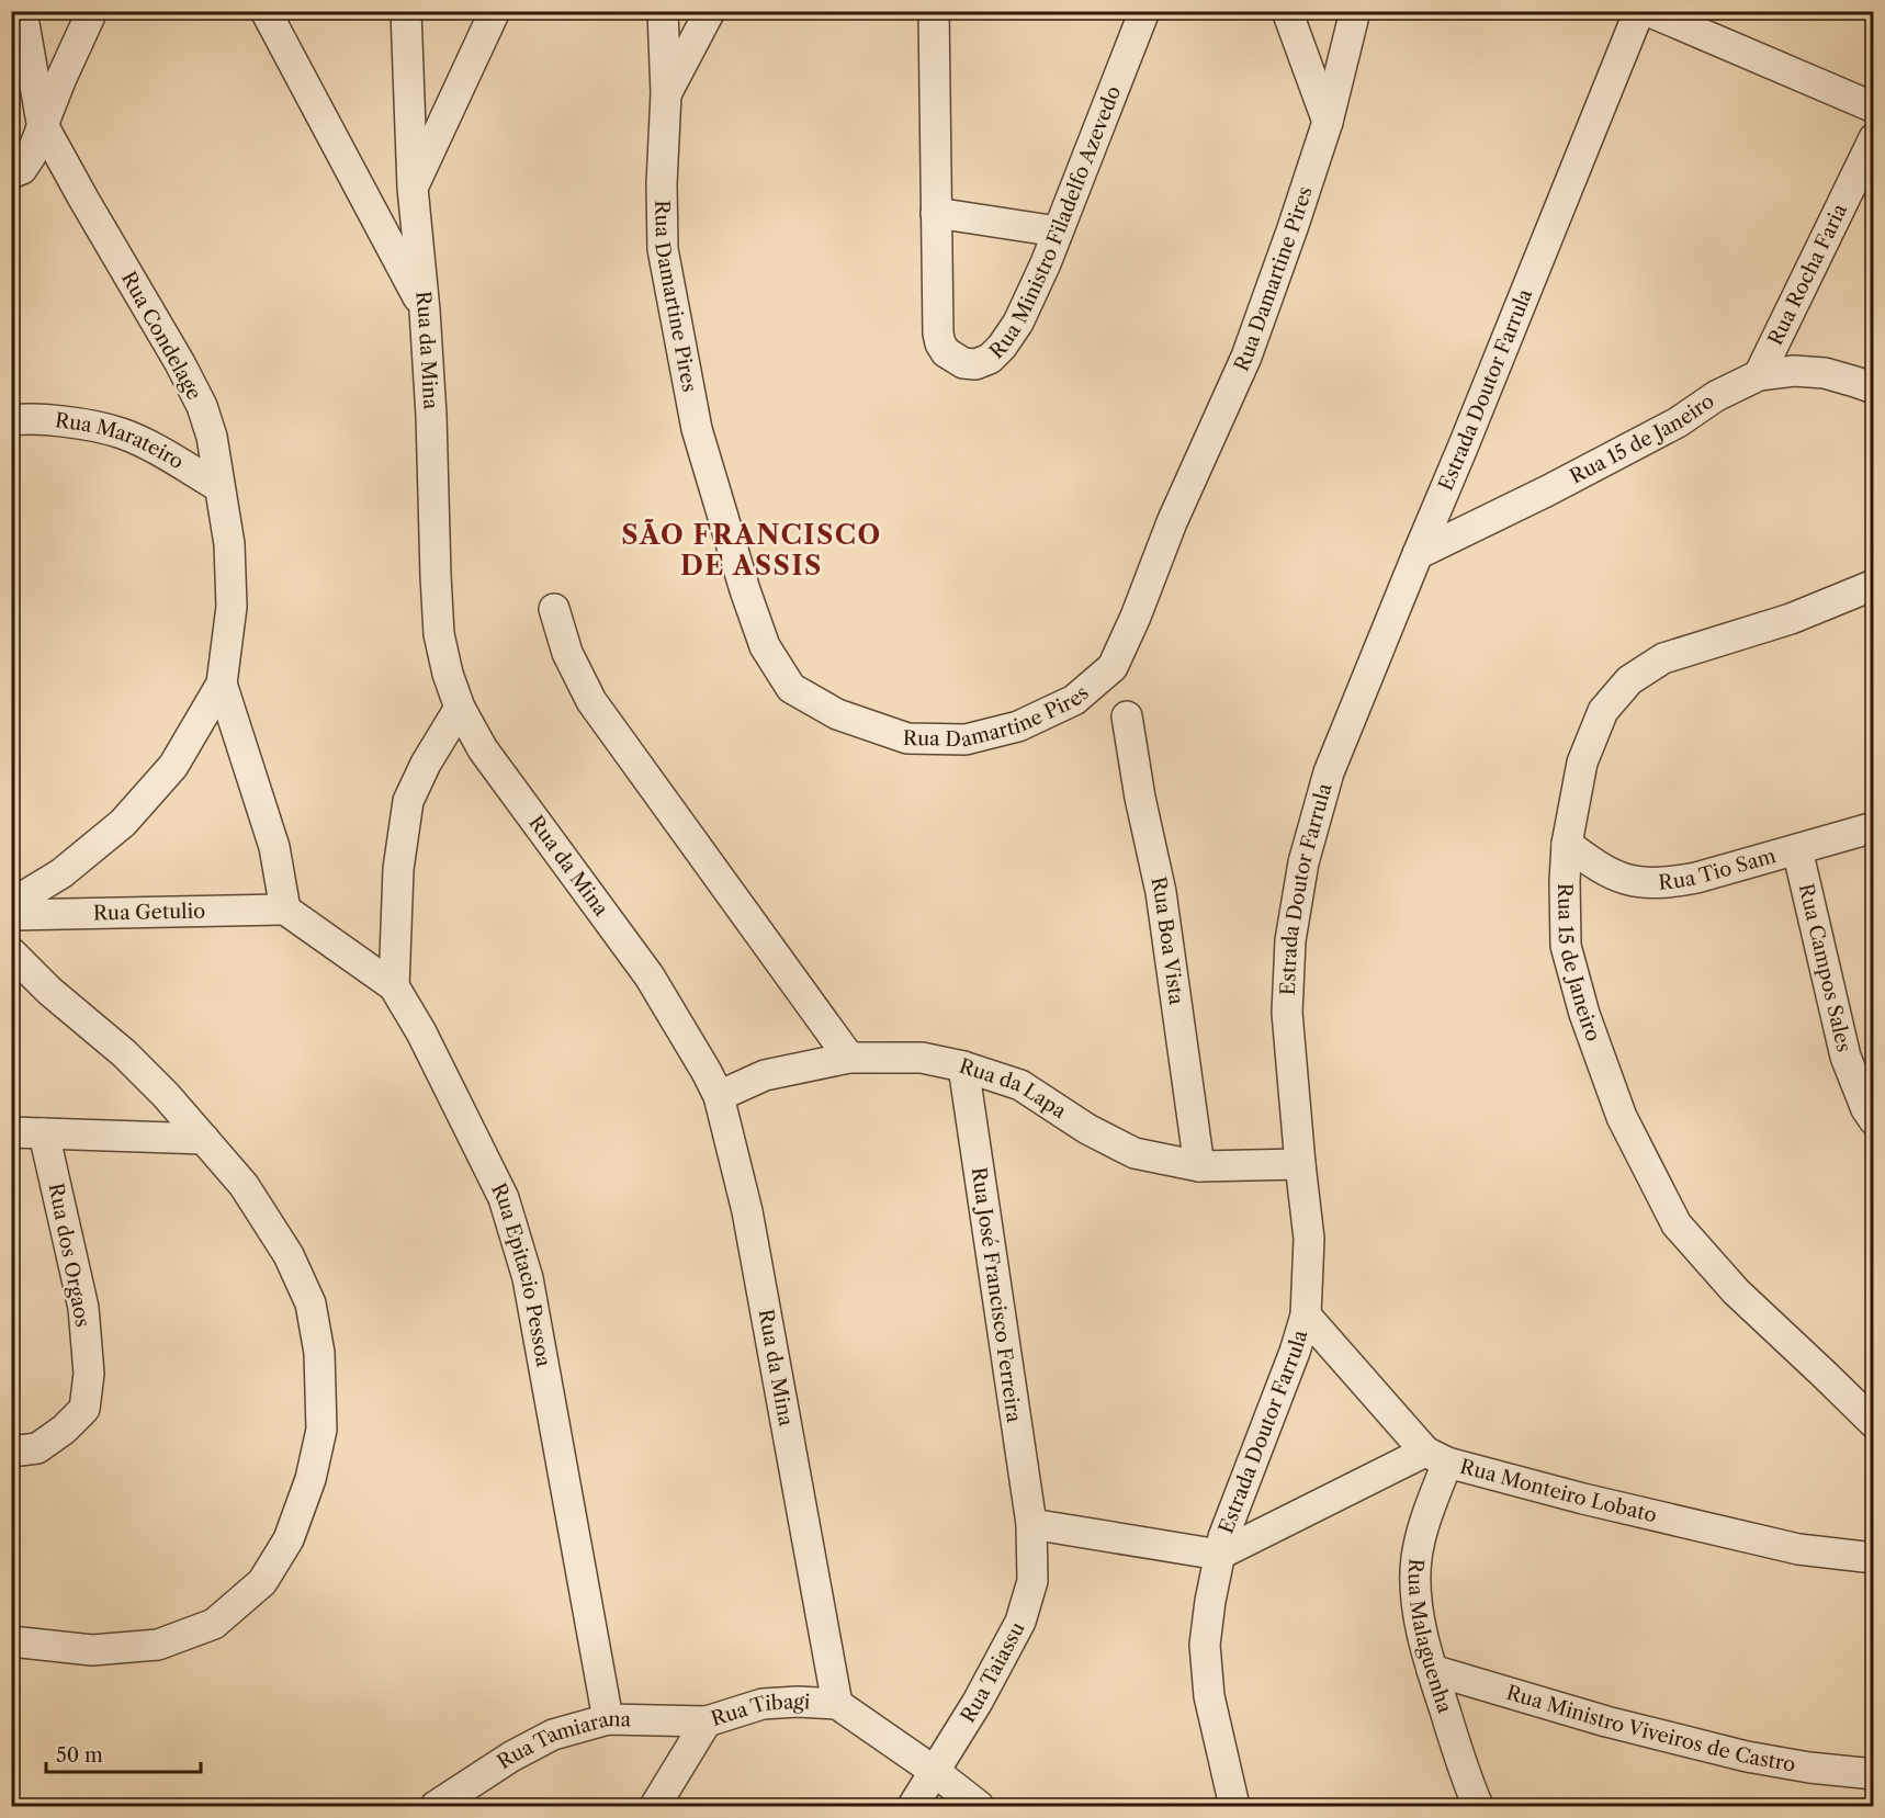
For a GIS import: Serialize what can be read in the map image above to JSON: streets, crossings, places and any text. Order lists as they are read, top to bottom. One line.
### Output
{"streets":{"street":["Rua Ministro Filadelfo Azevedo","Rua Rocha Faria","Rua Damartine Pires","Rua Condelage","Rua da Mina","Estrada Doutor Farrula","Rua 15 de Janeiro","Rua Marateiro","Rua Tio Sam","Rua Getulio","Rua Boa Vista","Rua Campos Sales","Rua da Lapa","Rua dos Orgaos","Rua Epitacio Pessoa","Rua José Francisco Ferreira","Rua Monteiro Lobato","Rua Malaguenha","Rua Taiassu","Rua Tibagi","Rua Ministro Viveiros de Castro","Rua Tamiarana"]},"crossings":[["Rua Rocha Faria","Rua 15 de Janeiro"],["Rua Condelage","Rua Marateiro"],["Rua Condelage","Rua Getulio"],["Rua Condelage","Rua Epitacio Pessoa"],["Rua da Mina","Rua da Lapa"],["Rua da Mina","Rua Tibagi"],["Estrada Doutor Farrula","Rua 15 de Janeiro"],["Estrada Doutor Farrula","Rua da Lapa"],["Rua 15 de Janeiro","Rua Tio Sam"],["Rua Tio Sam","Rua Campos Sales"],["Rua Getulio","Rua Epitacio Pessoa"],["Rua Boa Vista","Rua da Lapa"],["Rua da Lapa","Rua José Francisco Ferreira"],["Rua Epitacio Pessoa","Rua Tamiarana"],["Rua José Francisco Ferreira","Rua Taiassu"],["Rua Monteiro Lobato","Rua Malaguenha"],["Rua Malaguenha","Rua Ministro Viveiros de Castro"],["Rua Tibagi","Rua Tamiarana"]],"districts":["SÃO FRANCISCO DE ASSIS"],"scale_bar":"50 m"}
